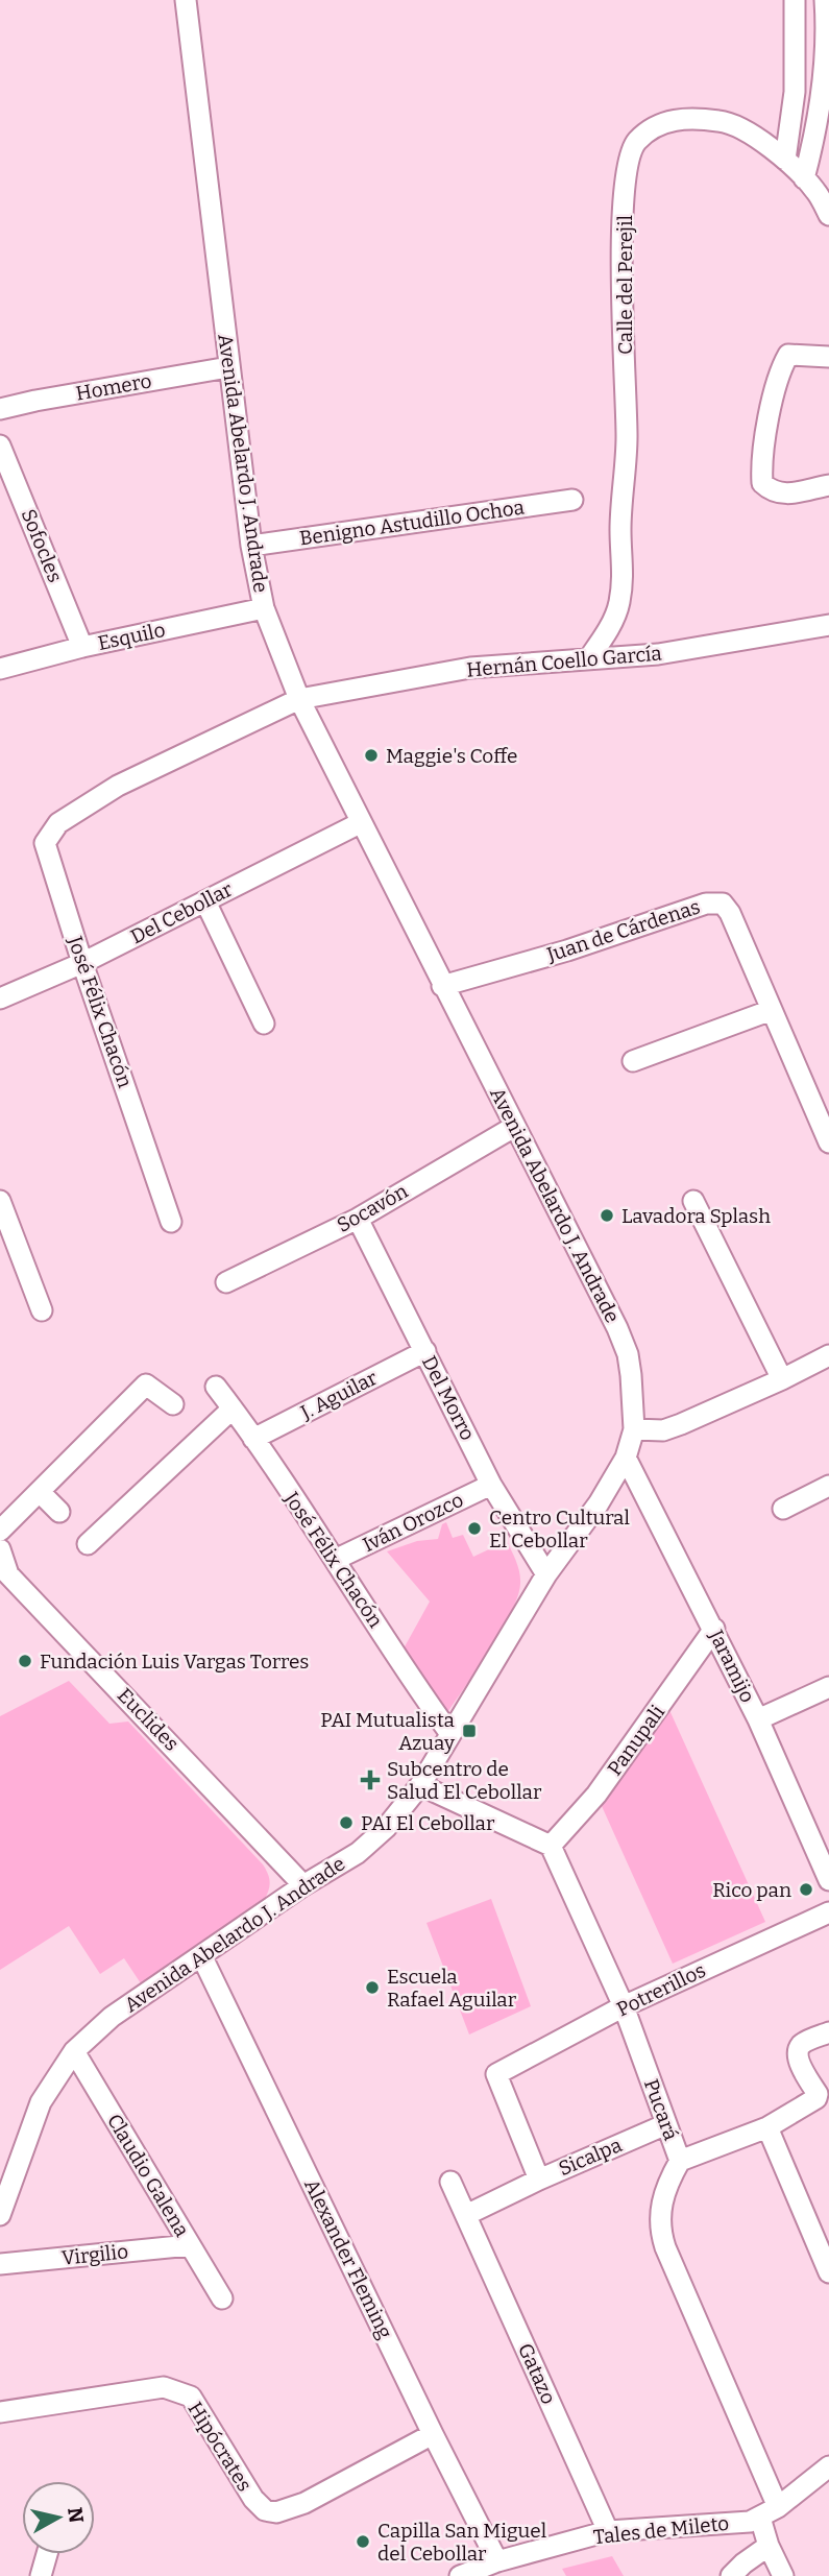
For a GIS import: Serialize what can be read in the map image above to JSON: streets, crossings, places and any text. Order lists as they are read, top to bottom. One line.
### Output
{"streets":{"street":["Calle del Perejil","Homero","Avenida Abelardo J. Andrade","Benigno Astudillo Ochoa","Sofocles","Esquilo","Hernán Coello García","Del Cebollar","Juan de Cárdenas","José Félix Chacón","Socavón","J. Aguilar","Del Morro","Iván Orozco","Jaramijo","Euclides","Panupali","Potrerillos","Pucará","Sicalpa","Claudio Galena","Virgilio","Alexander Fleming","Gatazo","Hipócrates","Tales de Mileto"]},"crossings":[["Calle del Perejil","Hernán Coello García"],["Homero","Avenida Abelardo J. Andrade"],["Avenida Abelardo J. Andrade","Benigno Astudillo Ochoa"],["Avenida Abelardo J. Andrade","Esquilo"],["Avenida Abelardo J. Andrade","Hernán Coello García"],["Avenida Abelardo J. Andrade","Del Cebollar"],["Avenida Abelardo J. Andrade","Juan de Cárdenas"],["Avenida Abelardo J. Andrade","José Félix Chacón"],["Avenida Abelardo J. Andrade","Socavón"],["Avenida Abelardo J. Andrade","Del Morro"],["Avenida Abelardo J. Andrade","Jaramijo"],["Avenida Abelardo J. Andrade","Euclides"],["Avenida Abelardo J. Andrade","Claudio Galena"],["Avenida Abelardo J. Andrade","Alexander Fleming"],["Sofocles","Esquilo"],["Hernán Coello García","José Félix Chacón"],["Del Cebollar","José Félix Chacón"],["José Félix Chacón","J. Aguilar"],["José Félix Chacón","Iván Orozco"],["Socavón","Del Morro"],["J. Aguilar","Del Morro"],["Del Morro","Iván Orozco"],["Jaramijo","Panupali"],["Panupali","Pucará"],["Potrerillos","Pucará"],["Potrerillos","Sicalpa"],["Pucará","Sicalpa"],["Pucará","Tales de Mileto"],["Claudio Galena","Virgilio"],["Alexander Fleming","Hipócrates"],["Alexander Fleming","Tales de Mileto"],["Gatazo","Tales de Mileto"]],"places":{"other":["Maggie's Coffe","Lavadora Splash","Centro Cultural El Cebollar","Fundación Luis Vargas Torres","PAI El Cebollar","Rico pan","Escuela Rafael Aguilar","Capilla San Miguel del Cebollar"],"transit":["PAI Mutualista Azuay"],"health":["Subcentro de Salud El Cebollar"]},"north":"right"}
